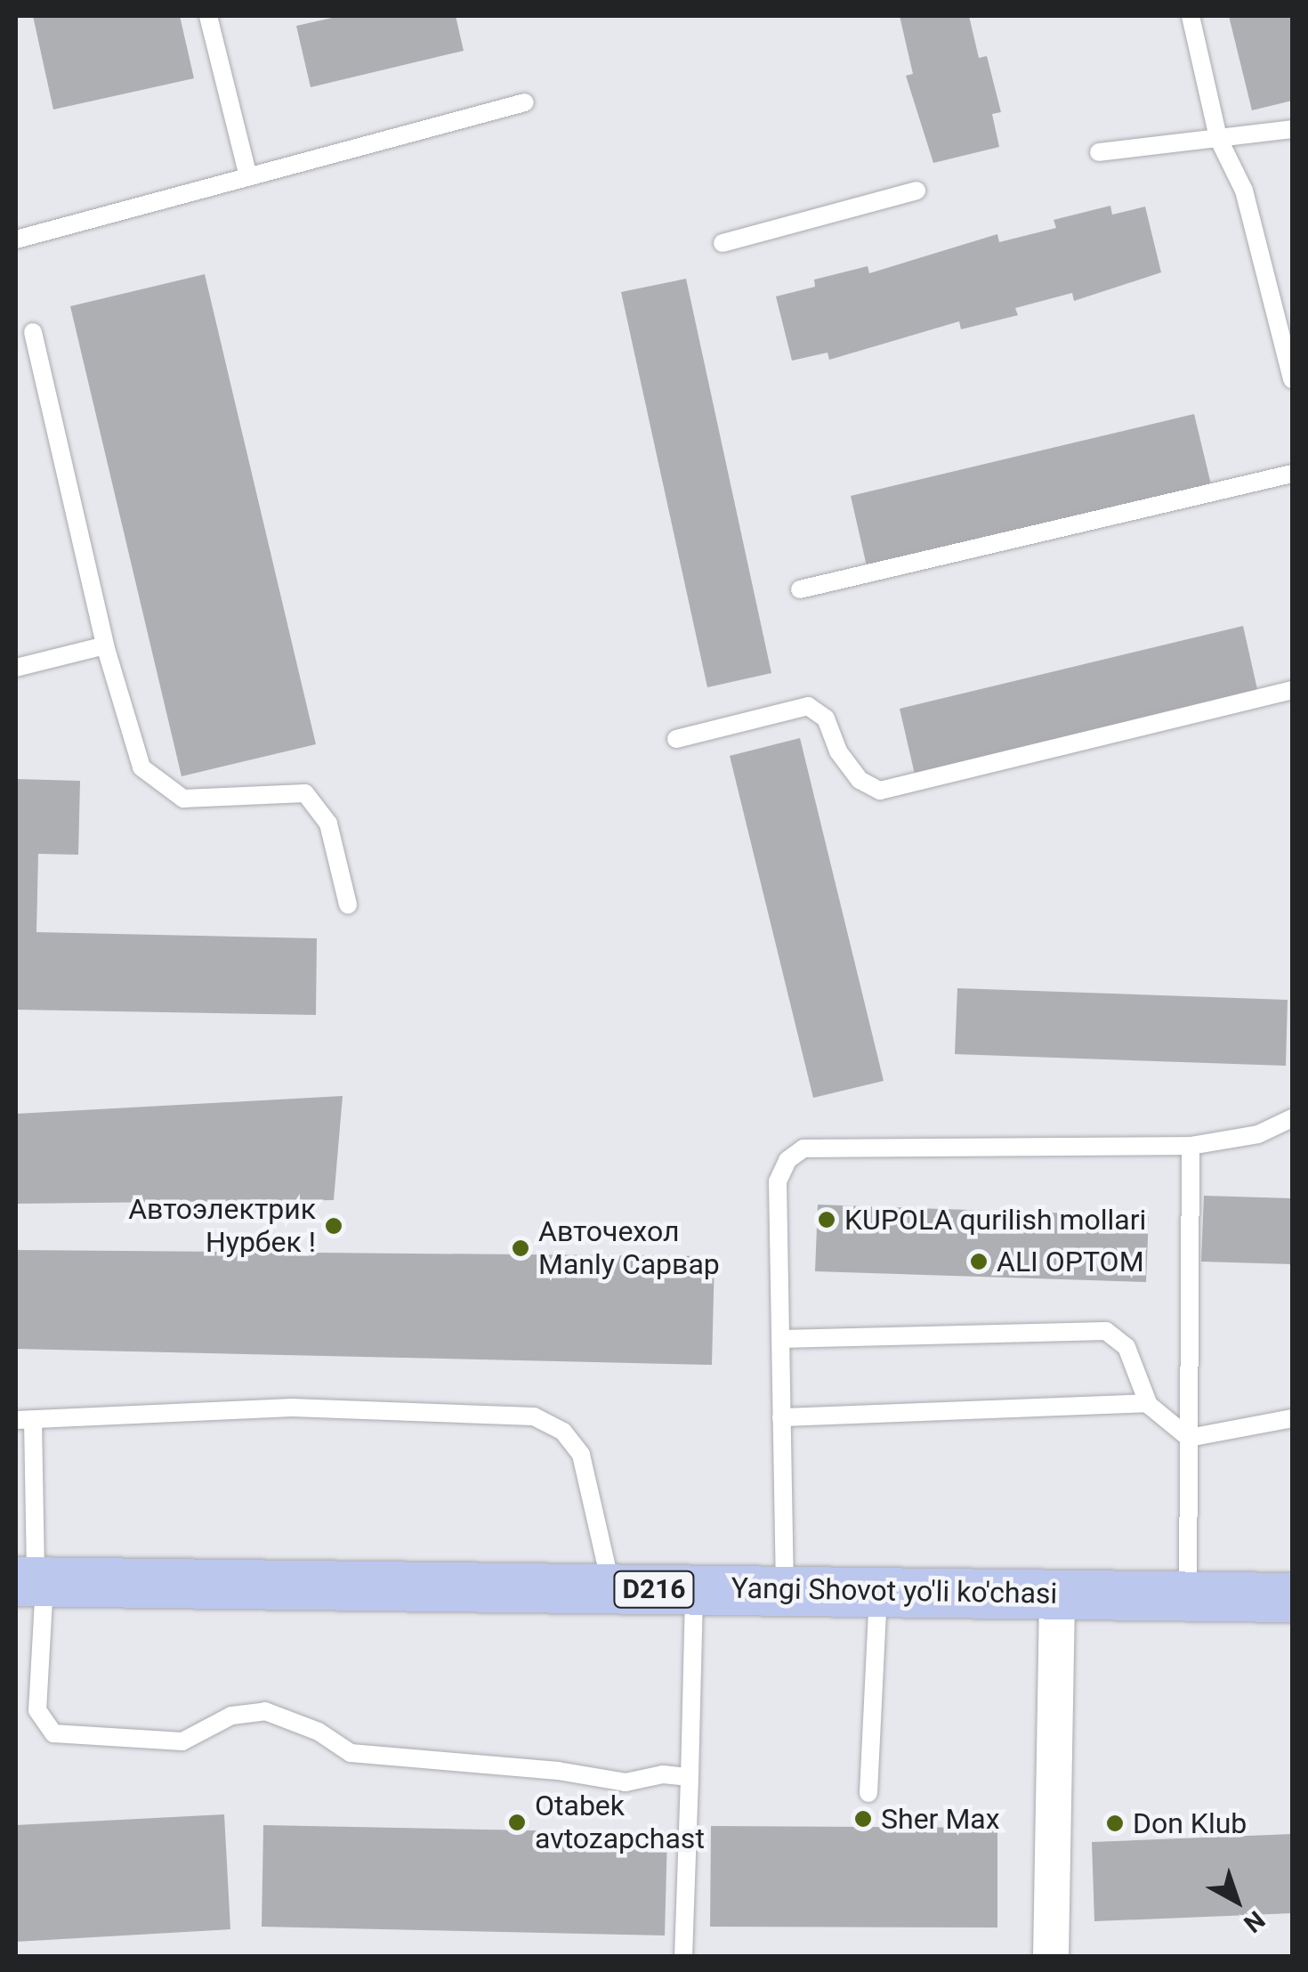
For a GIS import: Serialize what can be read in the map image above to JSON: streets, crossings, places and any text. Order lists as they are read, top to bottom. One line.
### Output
{"streets":{"main road":["D216","Yangi Shovot yo'li ko'chasi"]},"places":["KUPOLA qurilish mollari","Автоэлектрик Нурбек !","Авточехол Manly Сарвар","ALI OPTOM","Sher Max","Otabek avtozapchast","Don Klub"],"north":"bottom right"}
